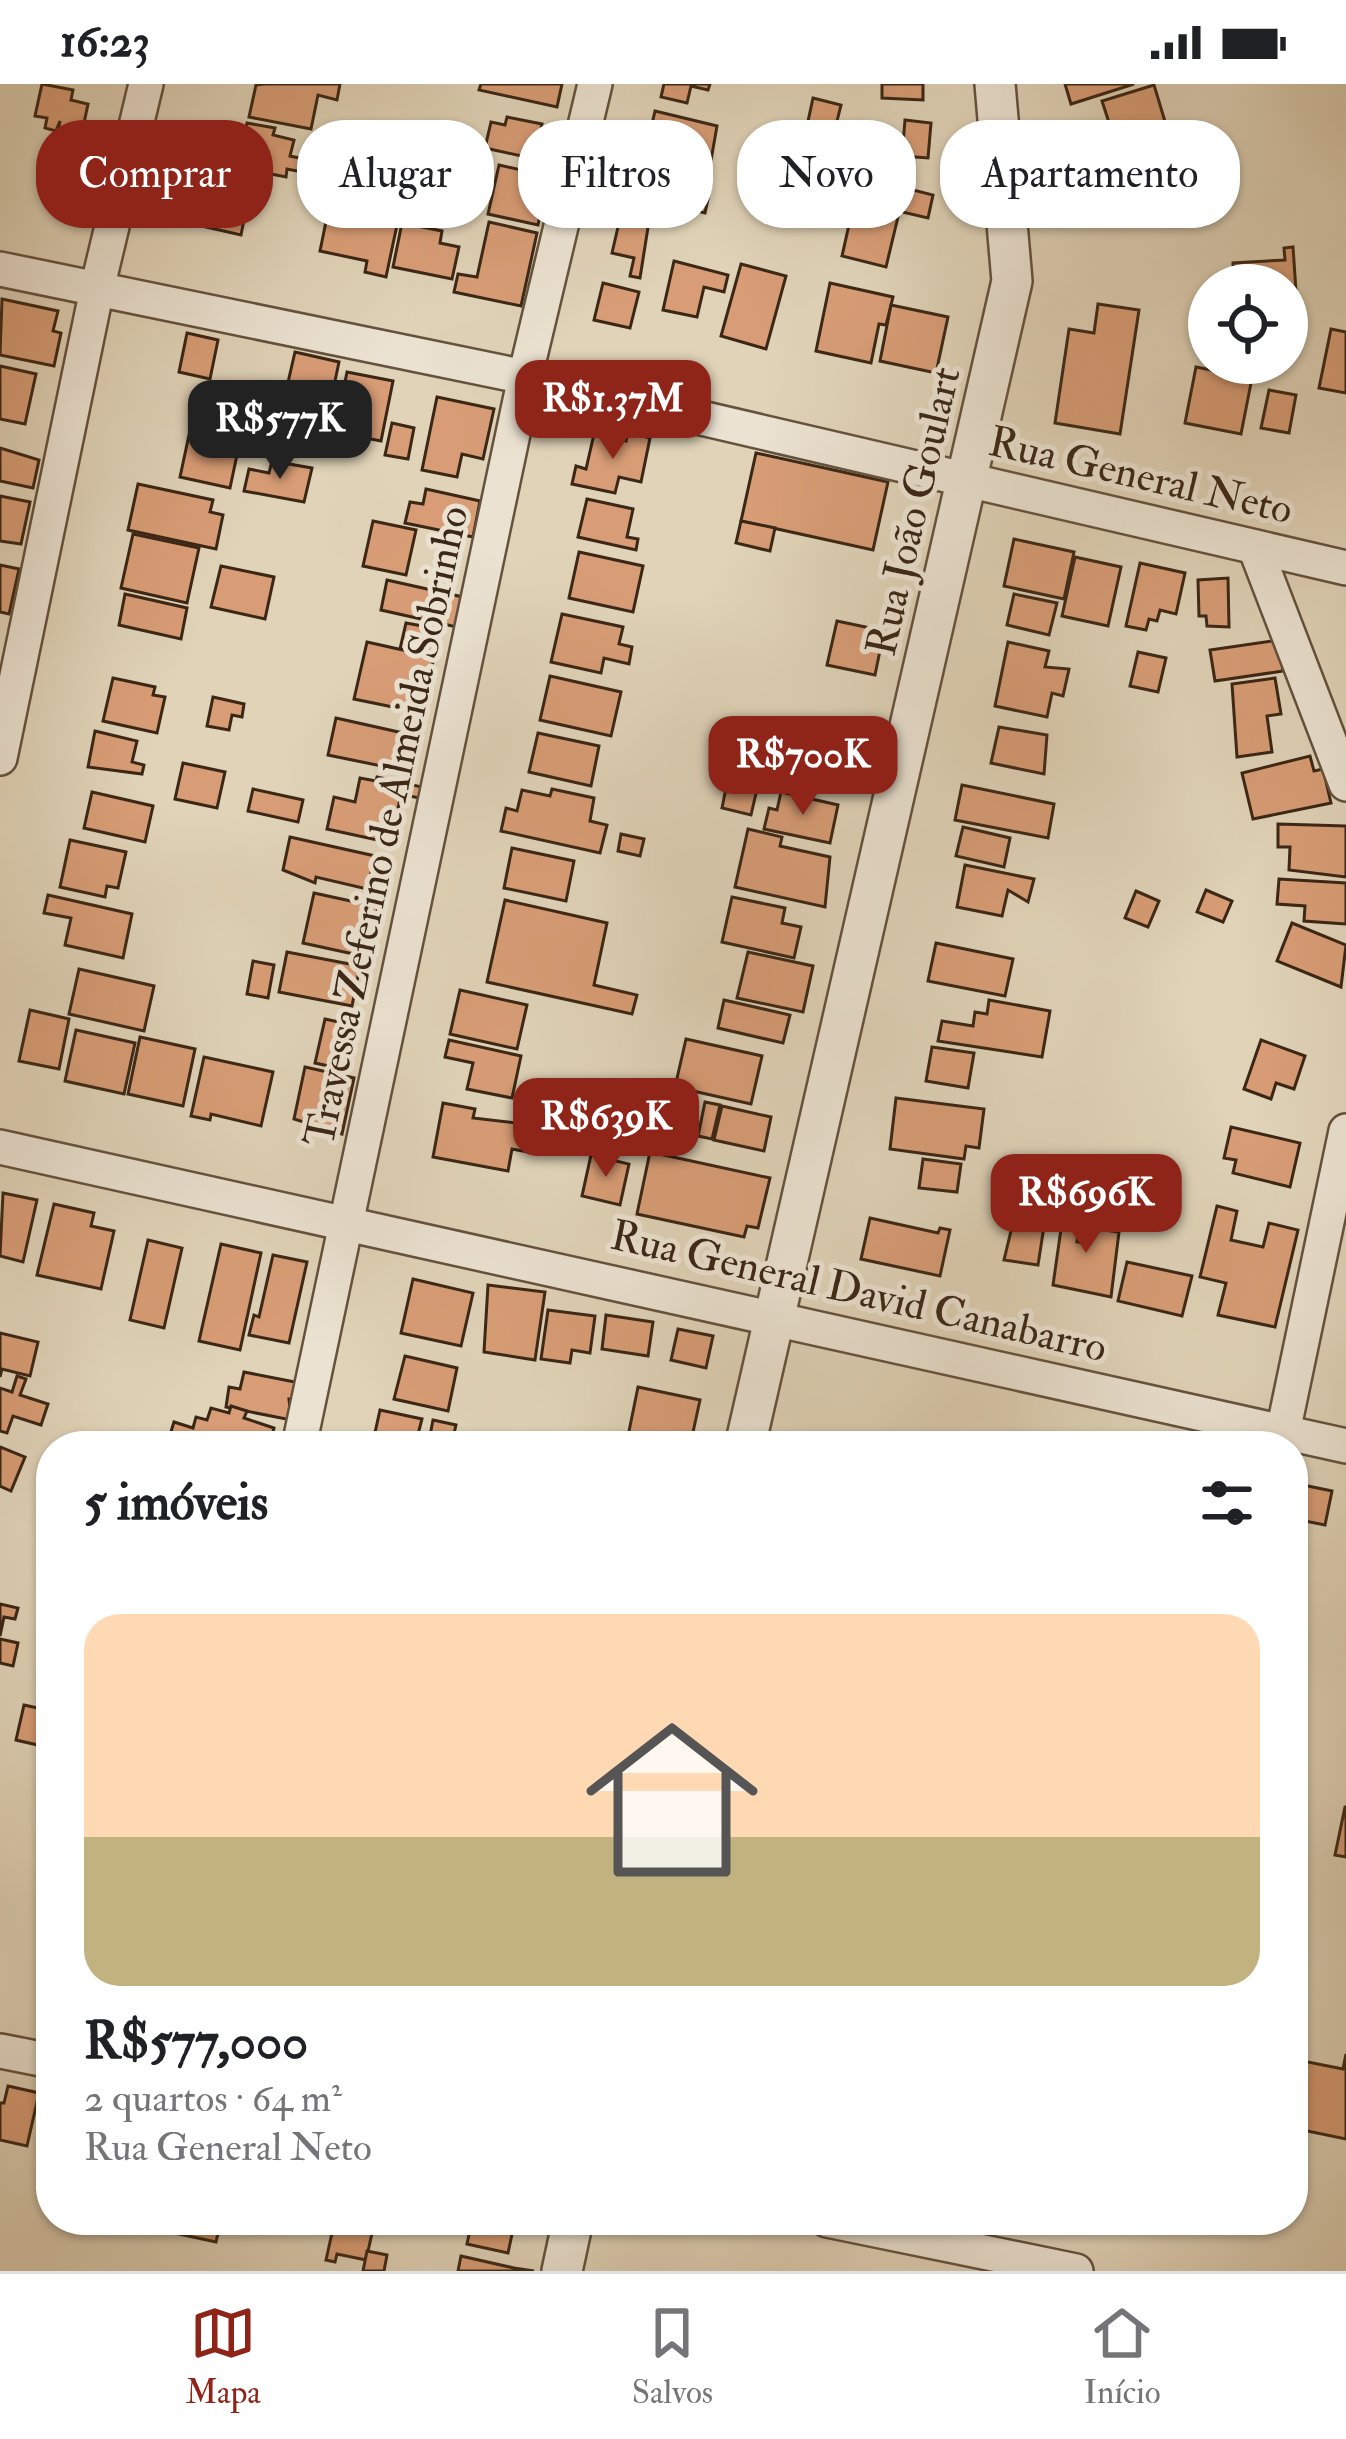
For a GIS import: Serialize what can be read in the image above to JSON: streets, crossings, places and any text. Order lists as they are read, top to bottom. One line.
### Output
{"streets":{"street":["Rua General Neto","Rua João Goulart","Travessa Zeferino de Almeida Sobrinho","Rua General David Canabarro"]},"crossings":[["Rua General Neto","Rua João Goulart"],["Rua General Neto","Travessa Zeferino de Almeida Sobrinho"],["Rua João Goulart","Rua General David Canabarro"],["Travessa Zeferino de Almeida Sobrinho","Rua General David Canabarro"]],"page":{"status":"16:23","chip":["Comprar","Alugar","Filtros","Novo","Apartamento"],"price":["R$1.37M","R$577K","R$700K","R$639K","R$696K"],"heading":"5 imóveis","list":[{"name":"R$577,000","note":"2 quartos · 64 m² · Rua General Neto"}],"tabs":["Mapa","Salvos","Início"]}}
